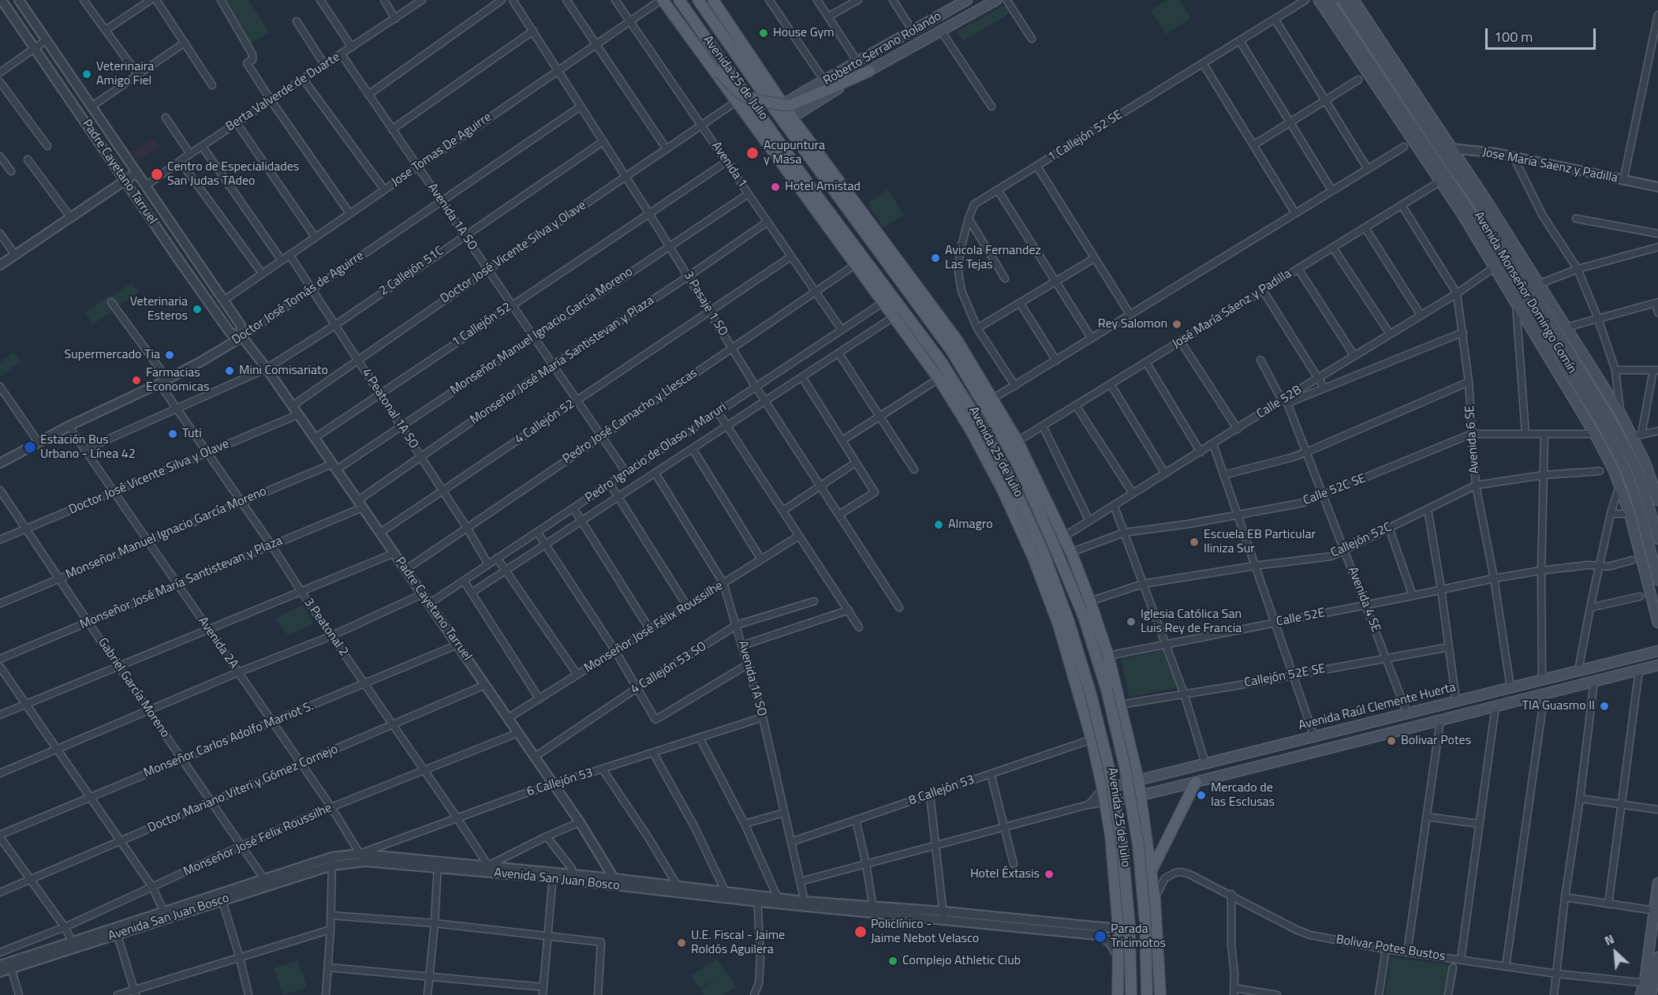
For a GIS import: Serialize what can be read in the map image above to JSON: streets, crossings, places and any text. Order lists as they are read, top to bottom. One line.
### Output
{"streets":{"main road":["Roberto Serrano Rolando","Avenida 25 de Julio","Avenida Monseñor Domingo Comín","Avenida Raúl Clemente Huerta"],"street":["Berta Valverde de Duarte","1 Callejón 52 SE","Jose Tomas De Aguirre","Avenida 1","Jose María Saenz y Padilla","Padre Cayetano Tarruel","Avenida 1A SO","Doctor José Vicente Silva y Olave","2 Callejón 51C","Doctor José Tomás de Aguirre","3 Pasaje 1 SO","José María Sáenz y Padilla","1 Callejón 52","Monseñor Manuel Ignacio García Moreno","Monseñor José María Santistevan y Plaza","Calle 52B","4 Peatonal 1A SO","Pedro José Camacho y Llescas","4 Callejón 52","Avenida 6 SE","Pedro Ignacio de Olaso y Maruri","Calle 52C SE","Callejón 52C","Avenida 4 SE","Calle 52E","3 Peatonal 2","Monseñor José Félix Roussilhe","Avenida 2A","4 Callejón 53 SO","Callejón 52E SE","Gabriel García Moreno","Monseñor Carlos Adolfo Marriot S.","6 Callejón 53","Doctor Mariano Viteri y Gómez Cornejo","8 Callejón 53","Monseñor José Felix Roussilhe","Avenida San Juan Bosco","Bolivar Potes Bustos"]},"crossings":[["Roberto Serrano Rolando","Avenida 25 de Julio"],["Avenida 25 de Julio","Jose Tomas De Aguirre"],["Avenida 25 de Julio","Doctor José Vicente Silva y Olave"],["Avenida 25 de Julio","José María Sáenz y Padilla"],["Avenida 25 de Julio","Calle 52B"],["Avenida 25 de Julio","Pedro José Camacho y Llescas"],["Avenida 25 de Julio","Pedro Ignacio de Olaso y Maruri"],["Avenida 25 de Julio","Calle 52C SE"],["Avenida 25 de Julio","Callejón 52C"],["Avenida 25 de Julio","Calle 52E"],["Avenida 25 de Julio","Callejón 52E SE"],["Avenida 25 de Julio","Avenida Raúl Clemente Huerta"],["Avenida 25 de Julio","8 Callejón 53"],["Avenida 25 de Julio","Avenida San Juan Bosco"],["Avenida 25 de Julio","Bolivar Potes Bustos"],["Berta Valverde de Duarte","Padre Cayetano Tarruel"],["Berta Valverde de Duarte","Avenida 1A SO"],["Jose Tomas De Aguirre","Avenida 1"],["Jose Tomas De Aguirre","Padre Cayetano Tarruel"],["Jose Tomas De Aguirre","Avenida 1A SO"],["Jose Tomas De Aguirre","3 Pasaje 1 SO"],["Jose Tomas De Aguirre","4 Peatonal 1A SO"],["Avenida 1","Doctor José Vicente Silva y Olave"],["Avenida 1","1 Callejón 52"],["Avenida 1","Monseñor Manuel Ignacio García Moreno"],["Avenida 1","Monseñor José María Santistevan y Plaza"],["Avenida 1","Pedro José Camacho y Llescas"],["Avenida 1","4 Callejón 52"],["Avenida 1","Pedro Ignacio de Olaso y Maruri"],["Jose María Saenz y Padilla","Avenida Monseñor Domingo Comín"],["Padre Cayetano Tarruel","Doctor José Vicente Silva y Olave"],["Padre Cayetano Tarruel","2 Callejón 51C"],["Padre Cayetano Tarruel","Doctor José Tomás de Aguirre"],["Padre Cayetano Tarruel","1 Callejón 52"],["Padre Cayetano Tarruel","Monseñor Manuel Ignacio García Moreno"],["Padre Cayetano Tarruel","Monseñor José María Santistevan y Plaza"],["Padre Cayetano Tarruel","Pedro José Camacho y Llescas"],["Padre Cayetano Tarruel","4 Callejón 52"],["Padre Cayetano Tarruel","Pedro Ignacio de Olaso y Maruri"],["Padre Cayetano Tarruel","Monseñor José Félix Roussilhe"],["Padre Cayetano Tarruel","4 Callejón 53 SO"],["Padre Cayetano Tarruel","Monseñor Carlos Adolfo Marriot S."],["Padre Cayetano Tarruel","6 Callejón 53"],["Padre Cayetano Tarruel","Doctor Mariano Viteri y Gómez Cornejo"],["Padre Cayetano Tarruel","Monseñor José Felix Roussilhe"],["Padre Cayetano Tarruel","Avenida San Juan Bosco"],["Avenida 1A SO","Doctor José Vicente Silva y Olave"],["Avenida 1A SO","2 Callejón 51C"],["Avenida 1A SO","Doctor José Tomás de Aguirre"],["Avenida 1A SO","1 Callejón 52"],["Avenida 1A SO","Monseñor Manuel Ignacio García Moreno"],["Avenida 1A SO","Monseñor José María Santistevan y Plaza"],["Avenida 1A SO","Pedro José Camacho y Llescas"],["Avenida 1A SO","4 Callejón 52"],["Avenida 1A SO","Pedro Ignacio de Olaso y Maruri"],["Avenida 1A SO","Monseñor José Félix Roussilhe"],["Avenida 1A SO","4 Callejón 53 SO"],["Avenida 1A SO","6 Callejón 53"],["Avenida 1A SO","8 Callejón 53"],["Avenida 1A SO","Avenida San Juan Bosco"],["Doctor José Vicente Silva y Olave","3 Pasaje 1 SO"],["Doctor José Vicente Silva y Olave","4 Peatonal 1A SO"],["Doctor José Vicente Silva y Olave","3 Peatonal 2"],["Doctor José Vicente Silva y Olave","Avenida 2A"],["Doctor José Vicente Silva y Olave","Gabriel García Moreno"],["2 Callejón 51C","3 Pasaje 1 SO"],["2 Callejón 51C","4 Peatonal 1A SO"],["2 Callejón 51C","3 Peatonal 2"],["2 Callejón 51C","Avenida 2A"],["Avenida Monseñor Domingo Comín","José María Sáenz y Padilla"],["Avenida Monseñor Domingo Comín","Calle 52B"],["Avenida Monseñor Domingo Comín","Calle 52C SE"],["Doctor José Tomás de Aguirre","3 Pasaje 1 SO"],["Doctor José Tomás de Aguirre","4 Peatonal 1A SO"],["Doctor José Tomás de Aguirre","3 Peatonal 2"],["Doctor José Tomás de Aguirre","Avenida 2A"],["3 Pasaje 1 SO","1 Callejón 52"],["3 Pasaje 1 SO","Monseñor Manuel Ignacio García Moreno"],["3 Pasaje 1 SO","Monseñor José María Santistevan y Plaza"],["3 Pasaje 1 SO","Pedro José Camacho y Llescas"],["3 Pasaje 1 SO","4 Callejón 52"],["3 Pasaje 1 SO","Pedro Ignacio de Olaso y Maruri"],["José María Sáenz y Padilla","Avenida 6 SE"],["1 Callejón 52","4 Peatonal 1A SO"],["Monseñor Manuel Ignacio García Moreno","4 Peatonal 1A SO"],["Monseñor Manuel Ignacio García Moreno","3 Peatonal 2"],["Monseñor Manuel Ignacio García Moreno","Avenida 2A"],["Monseñor Manuel Ignacio García Moreno","Gabriel García Moreno"],["Monseñor José María Santistevan y Plaza","4 Peatonal 1A SO"],["Monseñor José María Santistevan y Plaza","3 Peatonal 2"],["Monseñor José María Santistevan y Plaza","Avenida 2A"],["Monseñor José María Santistevan y Plaza","Gabriel García Moreno"],["Calle 52B","Avenida 6 SE"],["Calle 52B","Avenida 4 SE"],["4 Peatonal 1A SO","Pedro José Camacho y Llescas"],["4 Peatonal 1A SO","4 Callejón 52"],["4 Peatonal 1A SO","Pedro Ignacio de Olaso y Maruri"],["Avenida 6 SE","Calle 52C SE"],["Avenida 6 SE","Callejón 52C"],["Avenida 6 SE","Calle 52E"],["Avenida 6 SE","Avenida Raúl Clemente Huerta"],["Calle 52C SE","Avenida 4 SE"],["Callejón 52C","Avenida 4 SE"],["Avenida 4 SE","Calle 52E"],["Avenida 4 SE","Callejón 52E SE"],["Avenida 4 SE","Avenida Raúl Clemente Huerta"],["3 Peatonal 2","Monseñor Carlos Adolfo Marriot S."],["3 Peatonal 2","6 Callejón 53"],["3 Peatonal 2","Doctor Mariano Viteri y Gómez Cornejo"],["3 Peatonal 2","Monseñor José Felix Roussilhe"],["3 Peatonal 2","Avenida San Juan Bosco"],["Avenida 2A","Monseñor Carlos Adolfo Marriot S."],["Avenida 2A","6 Callejón 53"],["Avenida 2A","Doctor Mariano Viteri y Gómez Cornejo"],["Avenida 2A","Monseñor José Felix Roussilhe"],["Avenida 2A","Avenida San Juan Bosco"],["Gabriel García Moreno","Monseñor Carlos Adolfo Marriot S."],["Gabriel García Moreno","Doctor Mariano Viteri y Gómez Cornejo"],["Gabriel García Moreno","Monseñor José Felix Roussilhe"],["Gabriel García Moreno","Avenida San Juan Bosco"],["6 Callejón 53","Avenida San Juan Bosco"]],"places":["House Gym","Veterinaira Amigo Fiel","Acupuntura y Masa","Centro de Especialidades San Judas TAdeo","Hotel Amistad","Avicola Fernandez Las Tejas","Veterinaria Esteros","Rey Salomon","Supermercado Tia","Mini Comisariato","Farmacias Economicas","Tuti","Estación Bus Urbano - Línea 42","Almagro","Escuela EB Particular Iliniza Sur","Iglesia Católica San Luis Rey de Francia","TIA Guasmo II","Bolivar Potes","Mercado de las Esclusas","Hotel Éxtasis","Policlínico - Jaime Nebot Velasco","Parada Tricimotos","U.E. Fiscal - Jaime Roldós Aguilera","Complejo Athletic Club"],"scale_bar":"100 m","north":"top left"}
